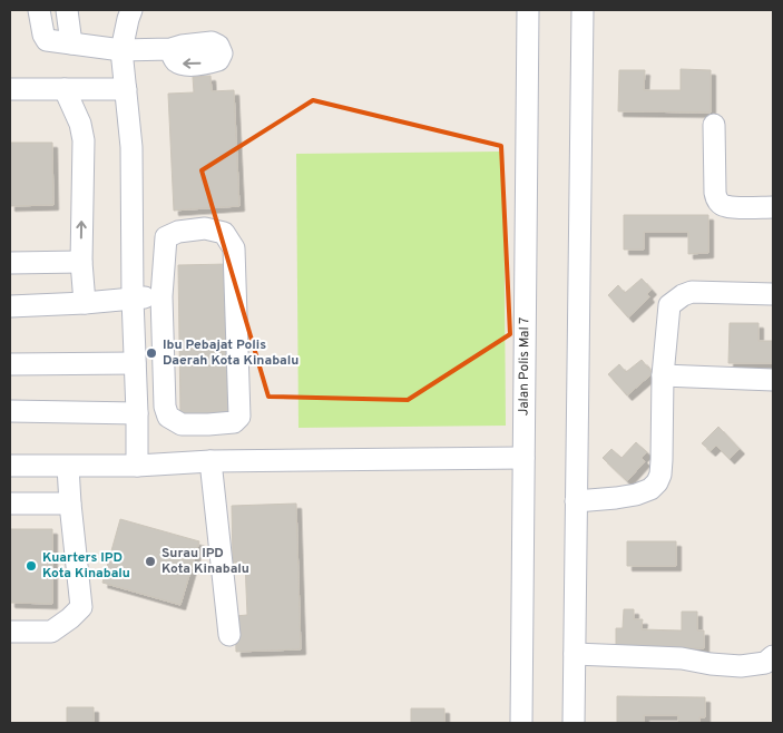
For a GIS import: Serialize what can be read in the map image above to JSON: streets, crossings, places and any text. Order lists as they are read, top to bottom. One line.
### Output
{"streets":{"street":["Jalan Polis Mal 7"]},"places":["Ibu Pebajat Polis Daerah Kota Kinabalu","Surau IPD Kota Kinabalu","Kuarters IPD Kota Kinabalu"]}
